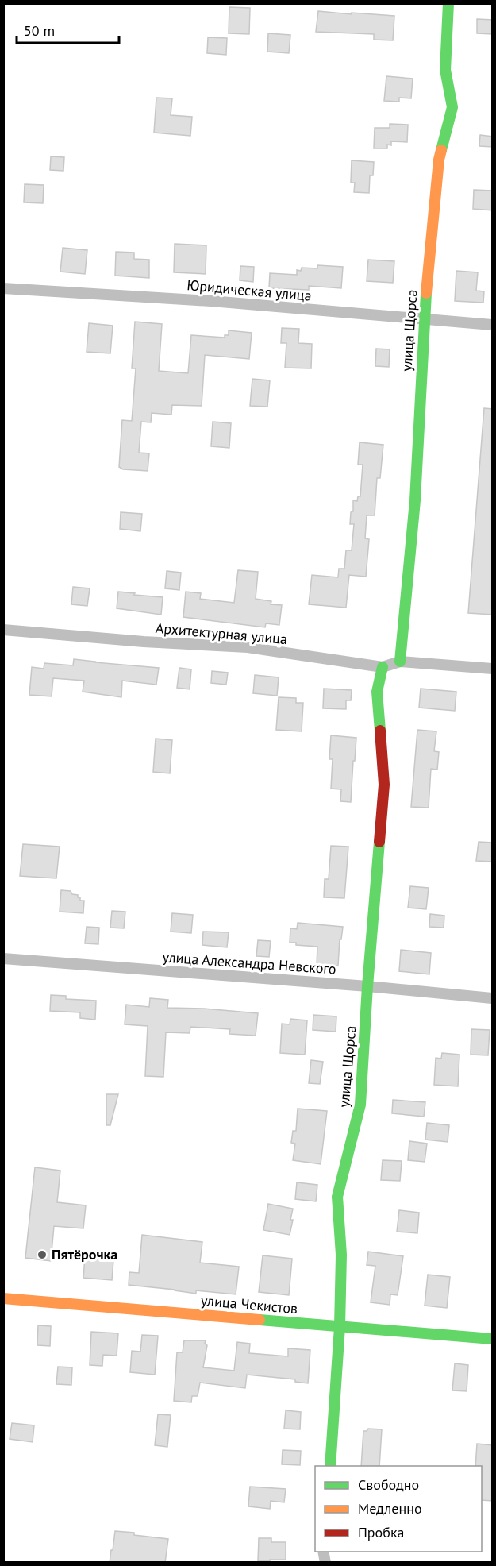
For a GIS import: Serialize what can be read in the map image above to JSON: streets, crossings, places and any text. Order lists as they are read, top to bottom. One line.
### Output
{"streets":{"street":["Юридическая улица","улица Щорса","Архитектурная улица","улица Александра Невского","улица Чекистов"]},"crossings":[["Юридическая улица","улица Щорса"],["улица Щорса","Архитектурная улица"],["улица Щорса","улица Александра Невского"],["улица Щорса","улица Чекистов"]],"places":["Пятёрочка"],"legend":["Свободно","Медленно","Пробка"],"scale_bar":"50 m"}
